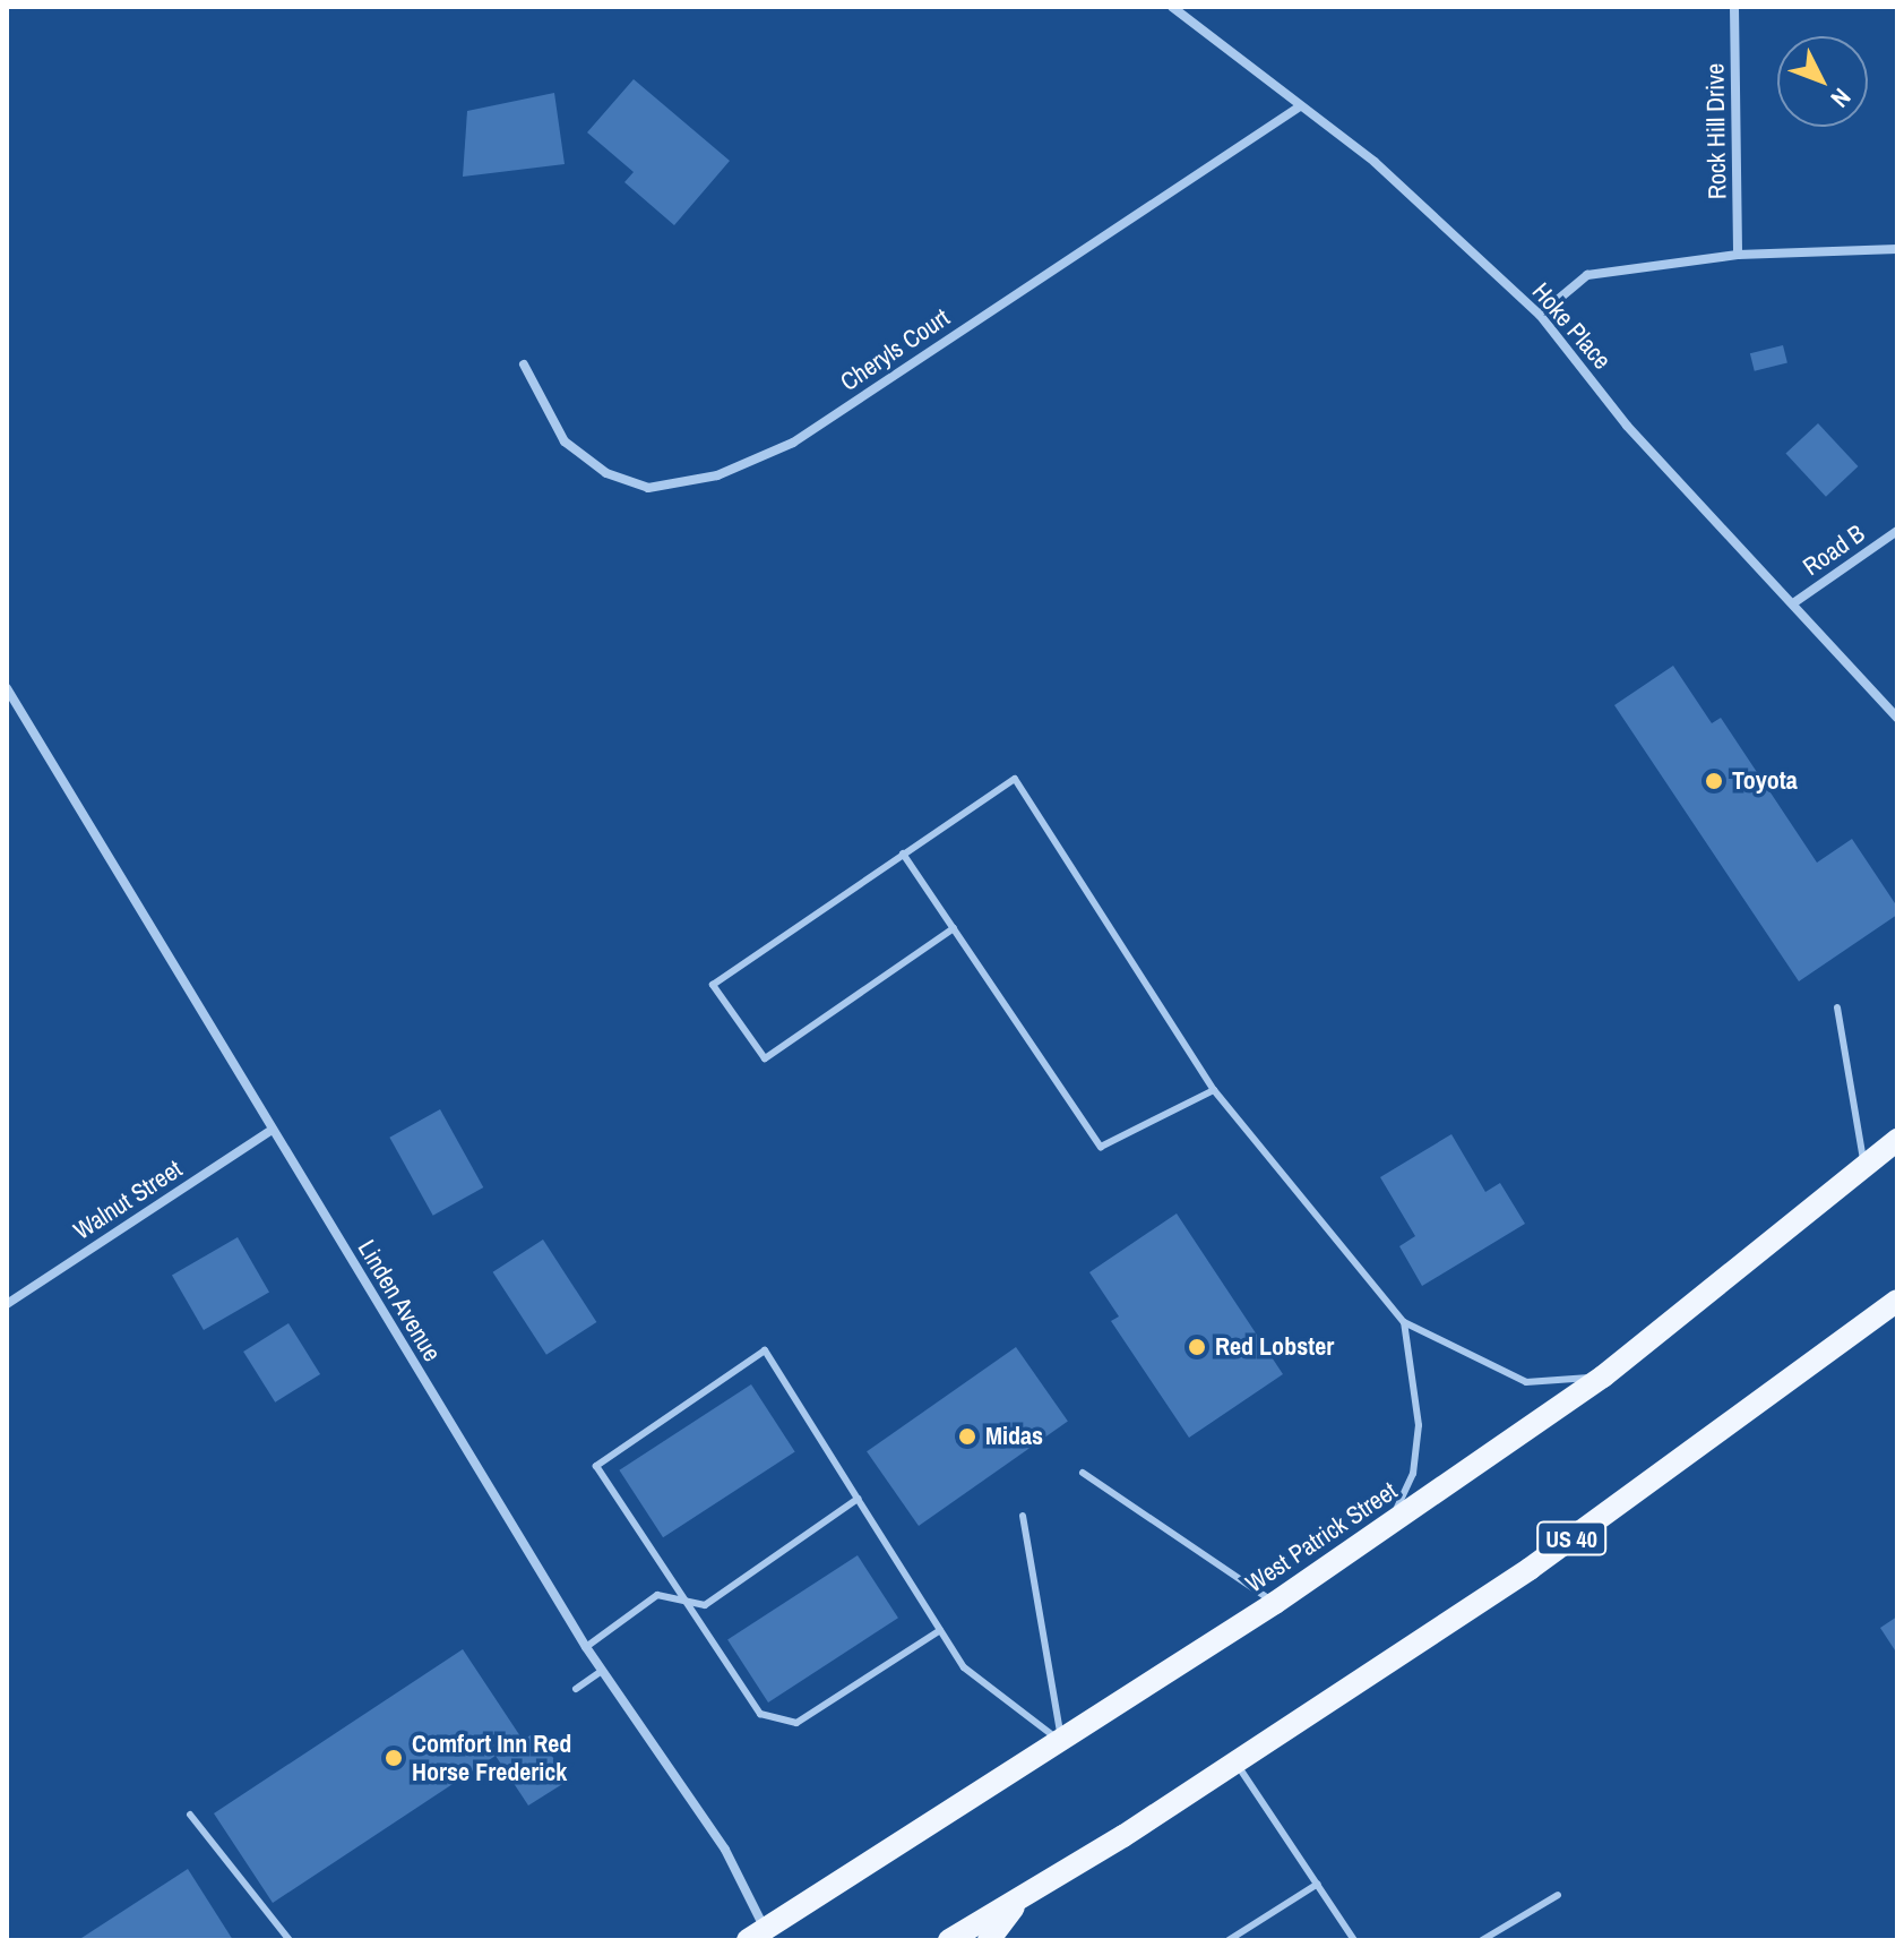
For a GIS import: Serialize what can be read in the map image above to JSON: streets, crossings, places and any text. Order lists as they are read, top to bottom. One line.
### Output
{"streets":{"main road":["West Patrick Street","US 40"],"street":["Rock Hill Drive","Hoke Place","Cheryls Court","Road B","Walnut Street","Linden Avenue"]},"crossings":[["Hoke Place","Cheryls Court"],["Hoke Place","Road B"],["Walnut Street","Linden Avenue"],["Linden Avenue","West Patrick Street"]],"places":["Toyota","Red Lobster","Midas","Comfort Inn Red Horse Frederick"],"north":"bottom right"}
